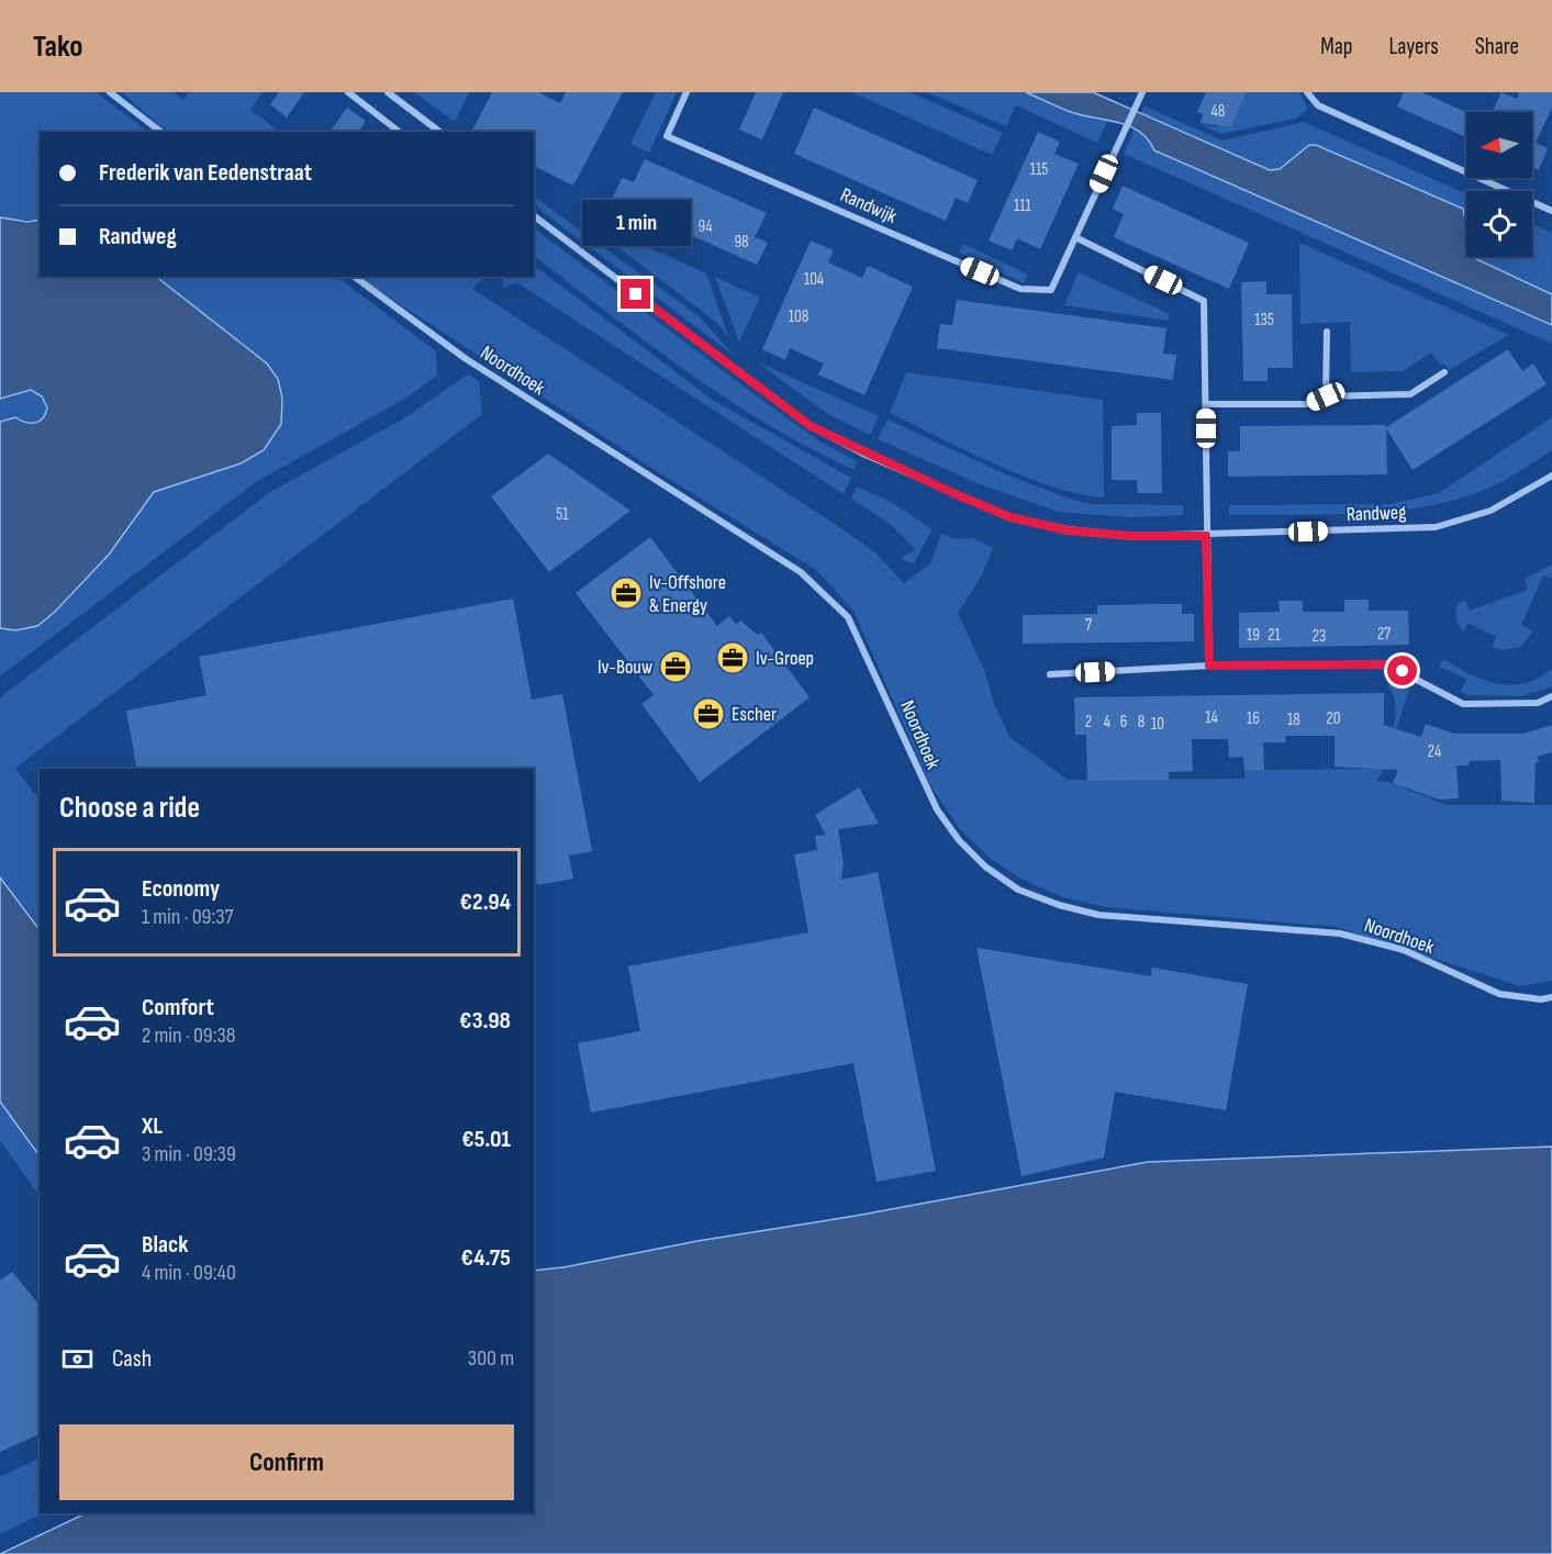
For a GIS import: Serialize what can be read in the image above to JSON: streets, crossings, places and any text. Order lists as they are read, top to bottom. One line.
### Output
{"streets":{"street":["Randwijk","Noordhoek","Randweg"]},"places":{"office":["Iv-Offshore & Energy","Iv-Groep","Iv-Bouw","Escher"]},"house_numbers":["48","115","111","94","98","104","108","135","51","7","27","19","21","23","14","16","20","18","2","4","6","8","10","24"],"north":"left","page":{"header":"Tako","nav":["Map","Layers","Share"],"banner":["Frederik van Eedenstraat","Randweg"],"bubble":"1 min","heading":"Choose a ride","list":[{"name":"Economy","note":"1 min · 09:37","value":"€2.94"},{"name":"Comfort","note":"2 min · 09:38","value":"€3.98"},{"name":"XL","note":"3 min · 09:39","value":"€5.01"},{"name":"Black","note":"4 min · 09:40","value":"€4.75"}],"pay":["Cash","300 m"],"buttons":"Confirm"}}
